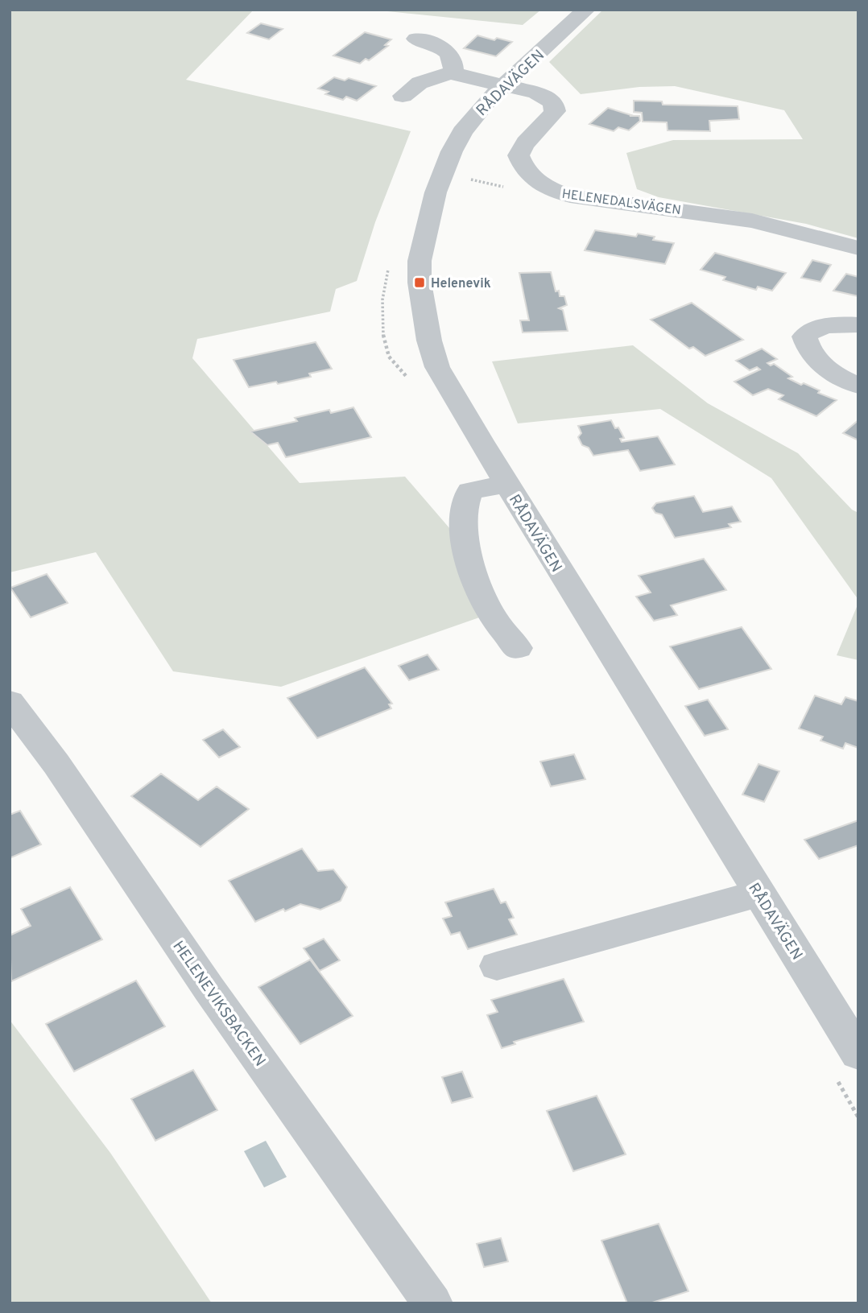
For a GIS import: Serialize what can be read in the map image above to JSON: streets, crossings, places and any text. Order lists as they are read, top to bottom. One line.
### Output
{"streets":{"street":["RÅDAVÄGEN","HELENEDALSVÄGEN","HELENEVIKSBACKEN"]},"crossings":[["RÅDAVÄGEN","HELENEDALSVÄGEN"]],"places":{"transit":["Helenevik"]}}
